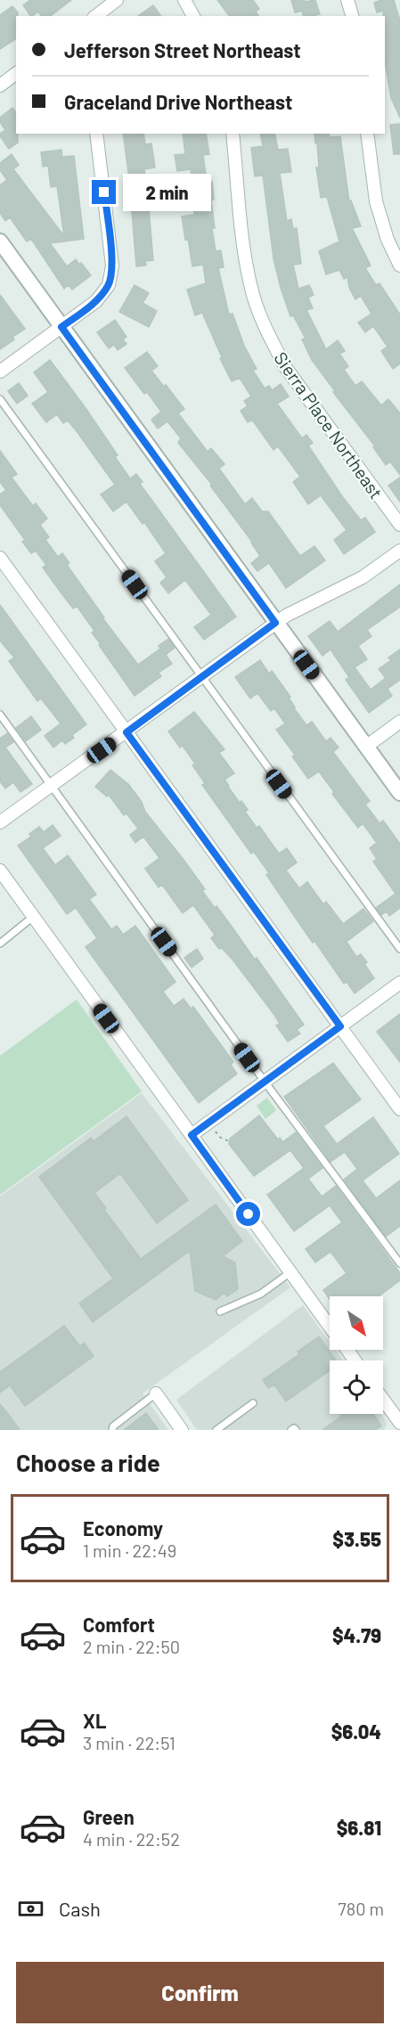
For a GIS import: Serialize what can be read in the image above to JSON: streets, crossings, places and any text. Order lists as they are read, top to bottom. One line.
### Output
{"streets":{"street":["Sierra Place Northeast"]},"north":"bottom right","page":{"banner":["Jefferson Street Northeast","Graceland Drive Northeast"],"bubble":"2 min","heading":"Choose a ride","list":[{"name":"Economy","note":"1 min · 22:49","value":"$3.55"},{"name":"Comfort","note":"2 min · 22:50","value":"$4.79"},{"name":"XL","note":"3 min · 22:51","value":"$6.04"},{"name":"Green","note":"4 min · 22:52","value":"$6.81"}],"pay":["Cash","780 m"],"buttons":"Confirm"}}
